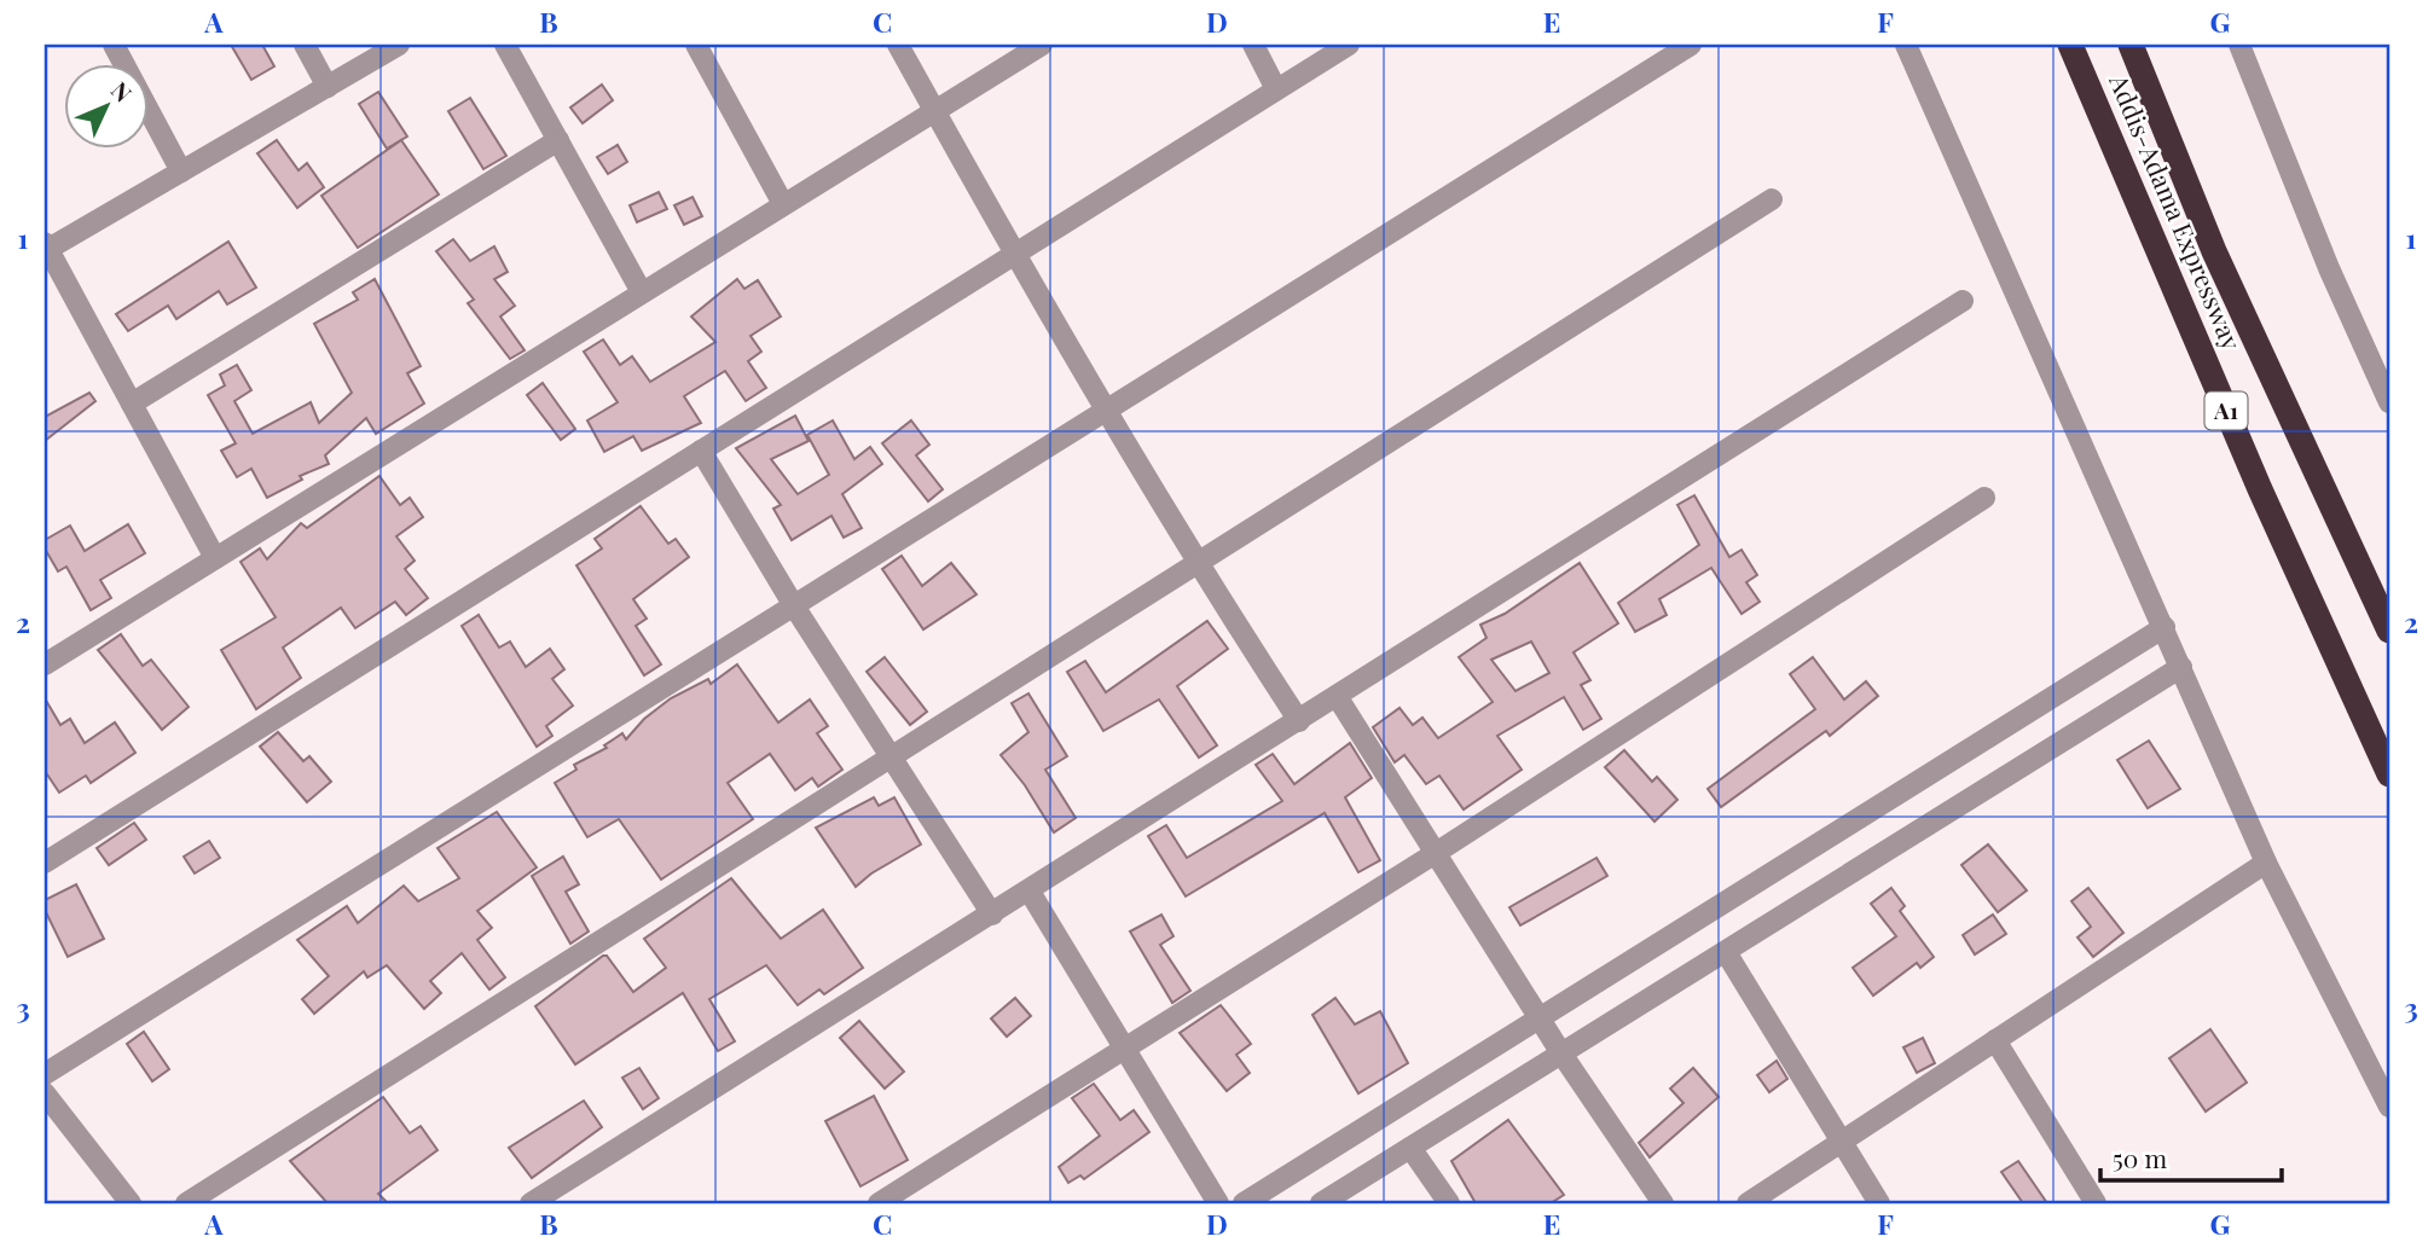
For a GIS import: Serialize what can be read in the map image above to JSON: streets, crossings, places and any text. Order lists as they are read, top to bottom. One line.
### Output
{"streets":{"highway":["Addis-Adama Expressway","A1"]},"scale_bar":"50 m","north":"top right","grid":{"columns":["A","B","C","D","E","F","G"],"rows":["1","2","3"]}}
